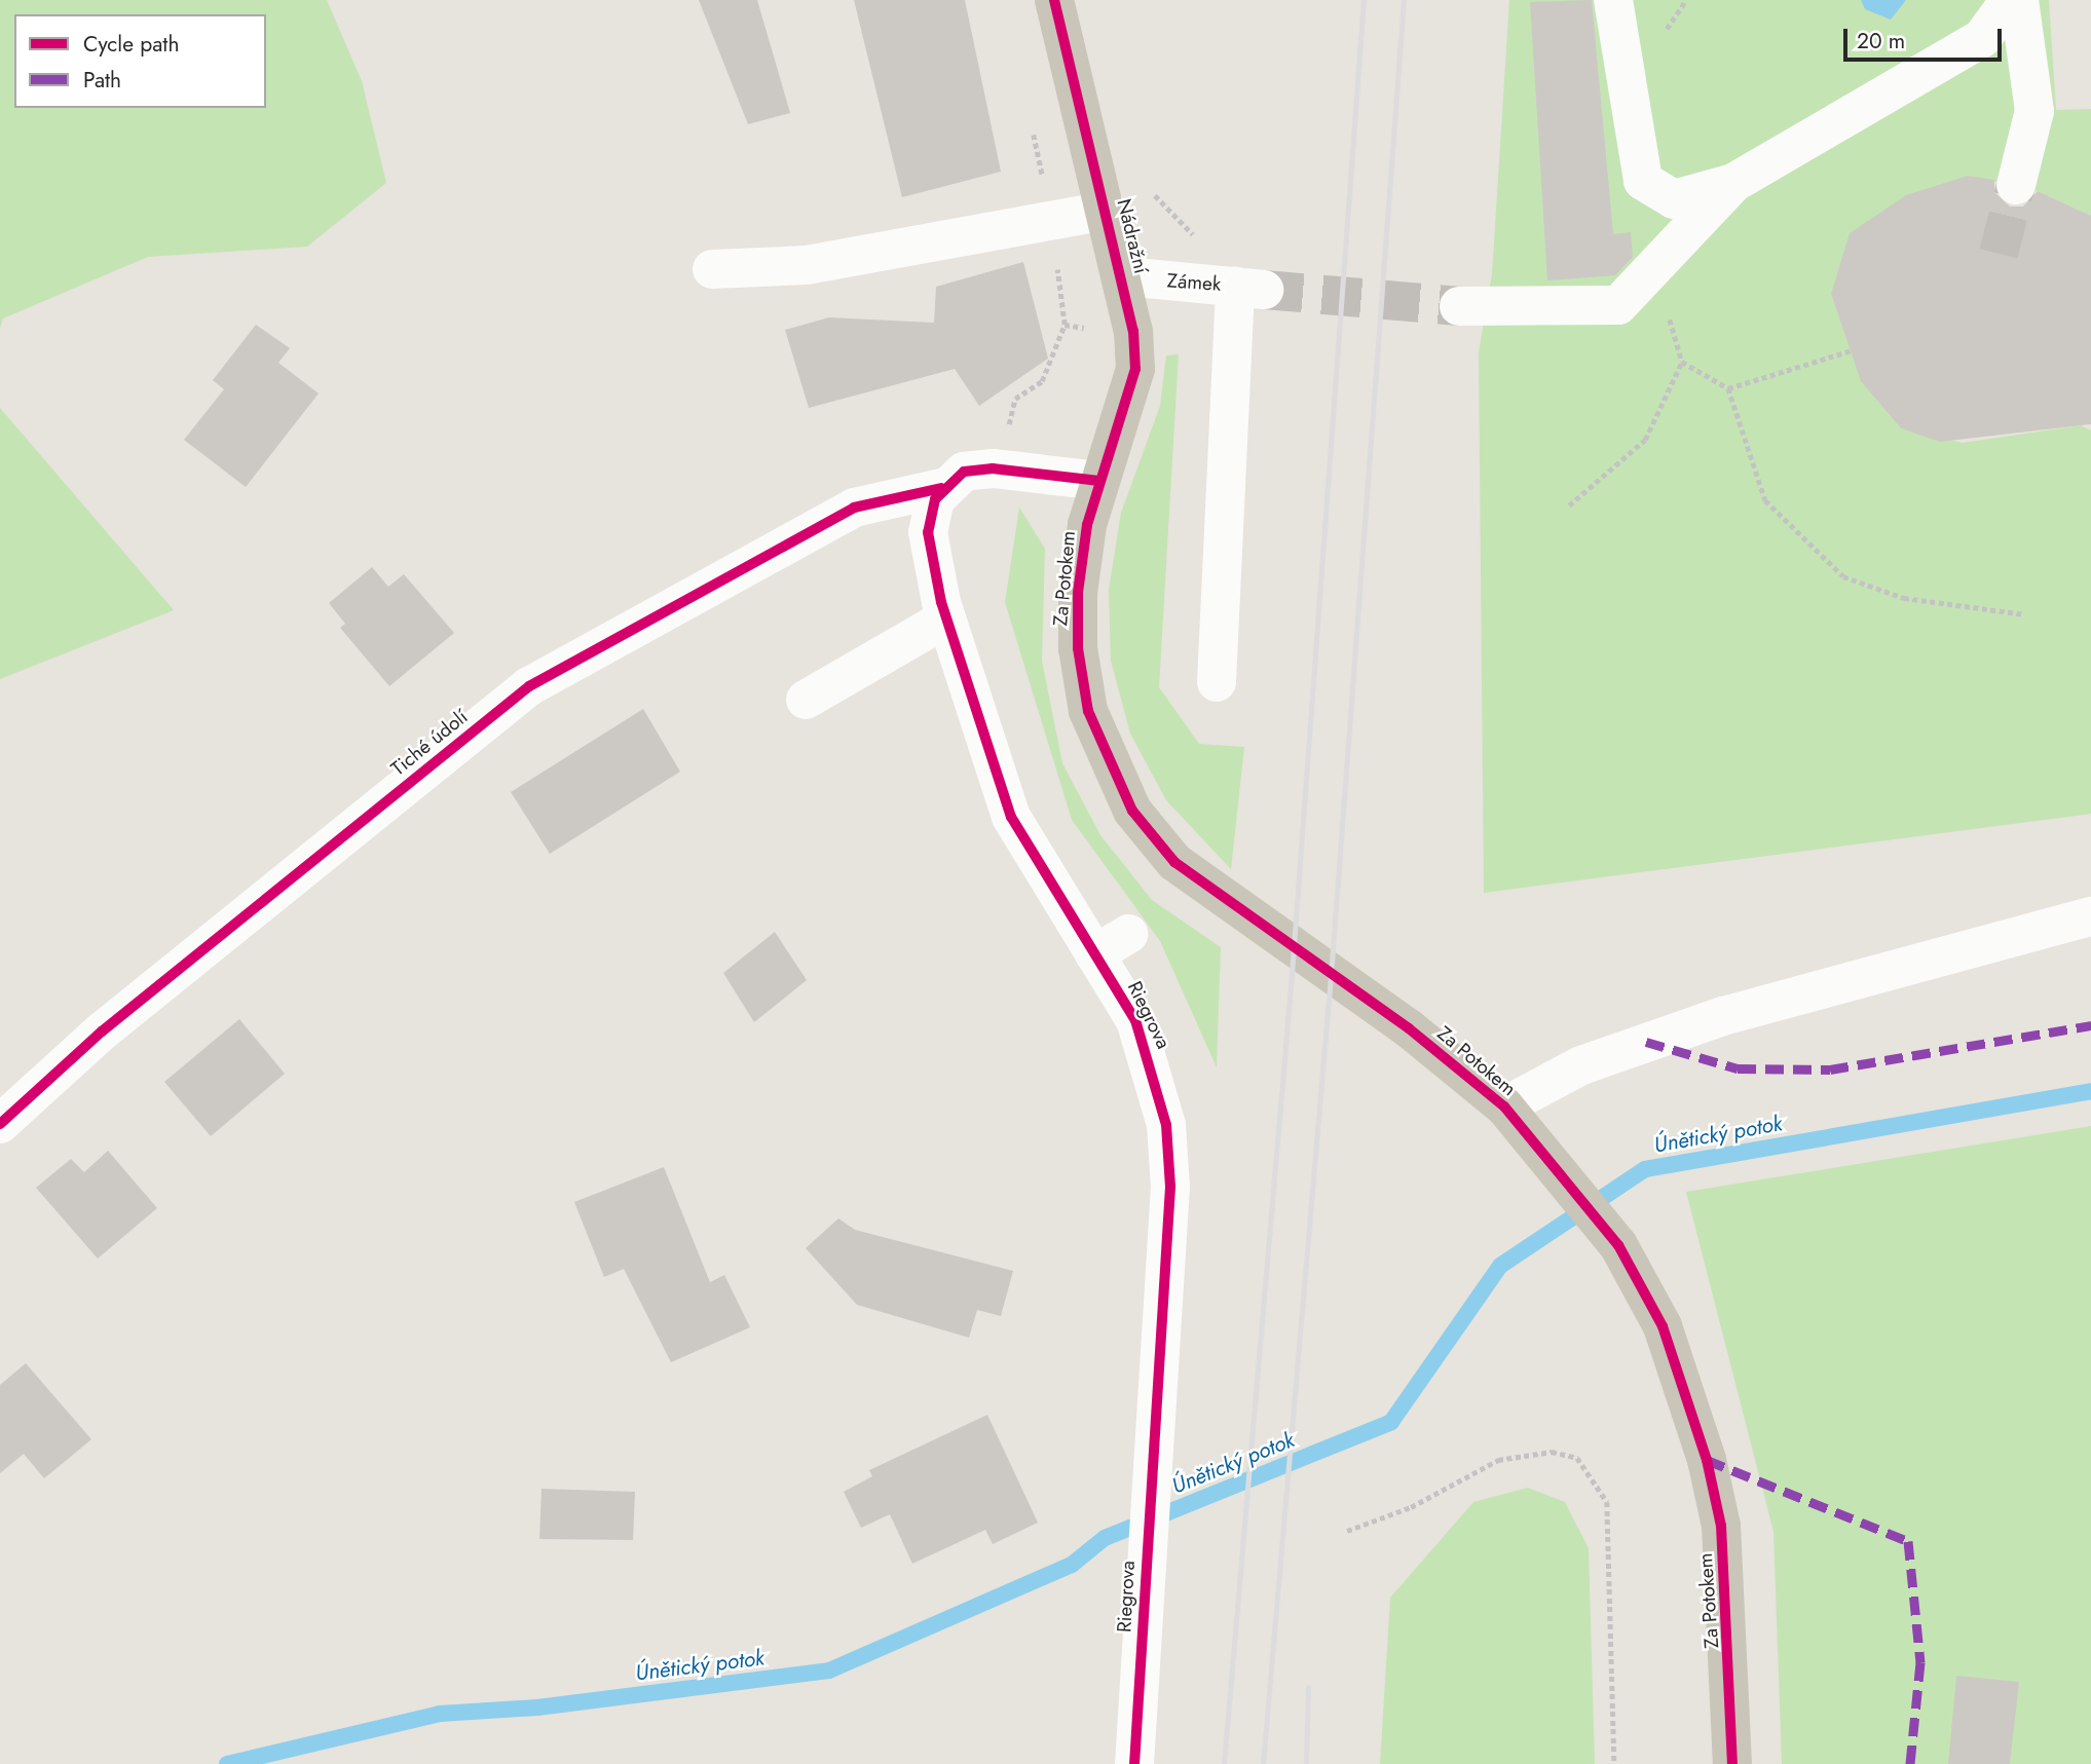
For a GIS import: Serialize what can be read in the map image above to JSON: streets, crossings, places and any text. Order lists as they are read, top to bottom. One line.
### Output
{"streets":{"main road":["Nádražní","Za Potokem"],"street":["Zámek","Tiché údolí","Riegrova"]},"crossings":[["Nádražní","Zámek"],["Nádražní","Za Potokem"],["Tiché údolí","Riegrova"]],"water":["Únětický potok"],"legend":["Cycle path","Path"],"scale_bar":"20 m"}
